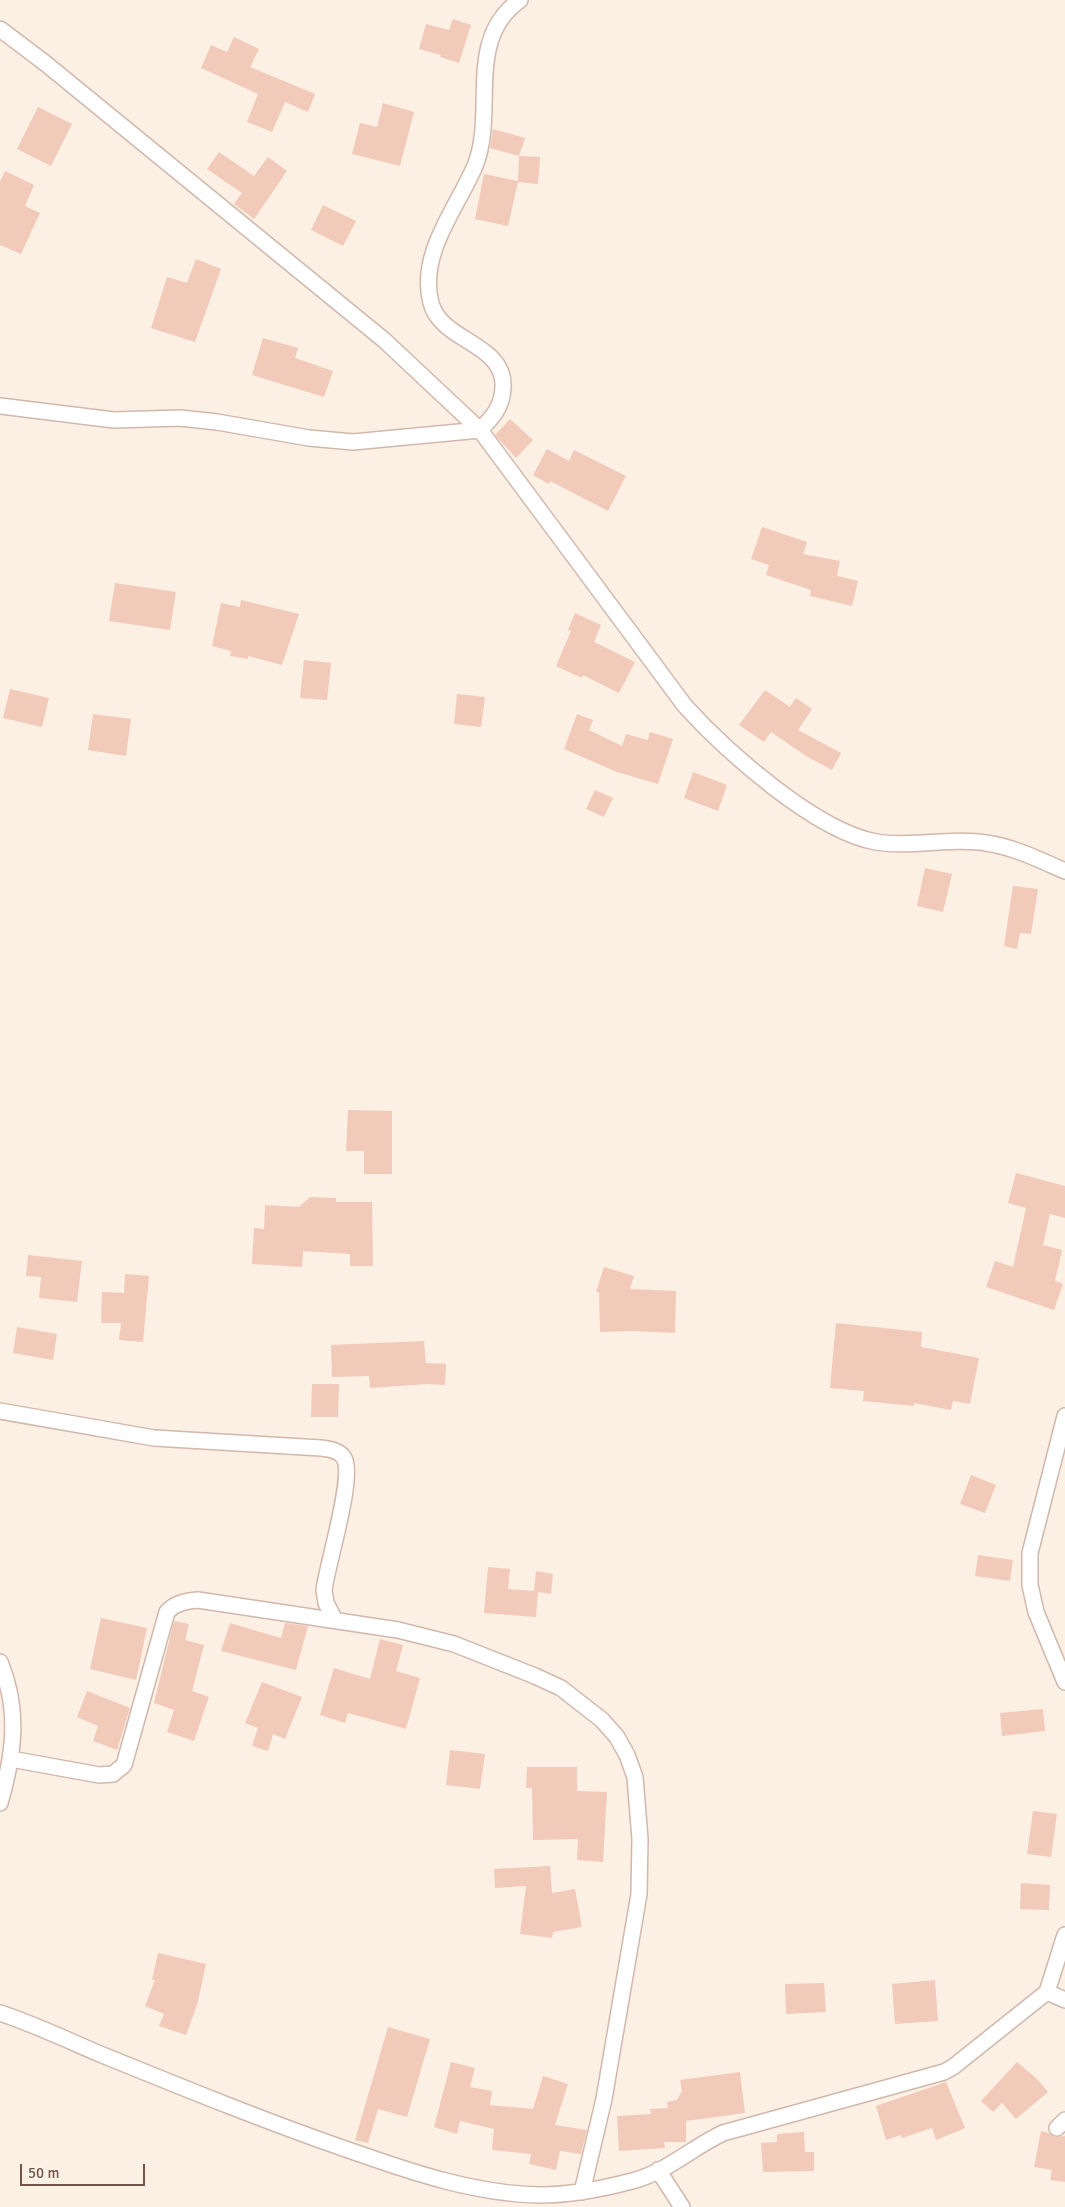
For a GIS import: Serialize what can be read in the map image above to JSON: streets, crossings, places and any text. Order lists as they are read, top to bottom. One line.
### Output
{"scale_bar":"50 m"}
